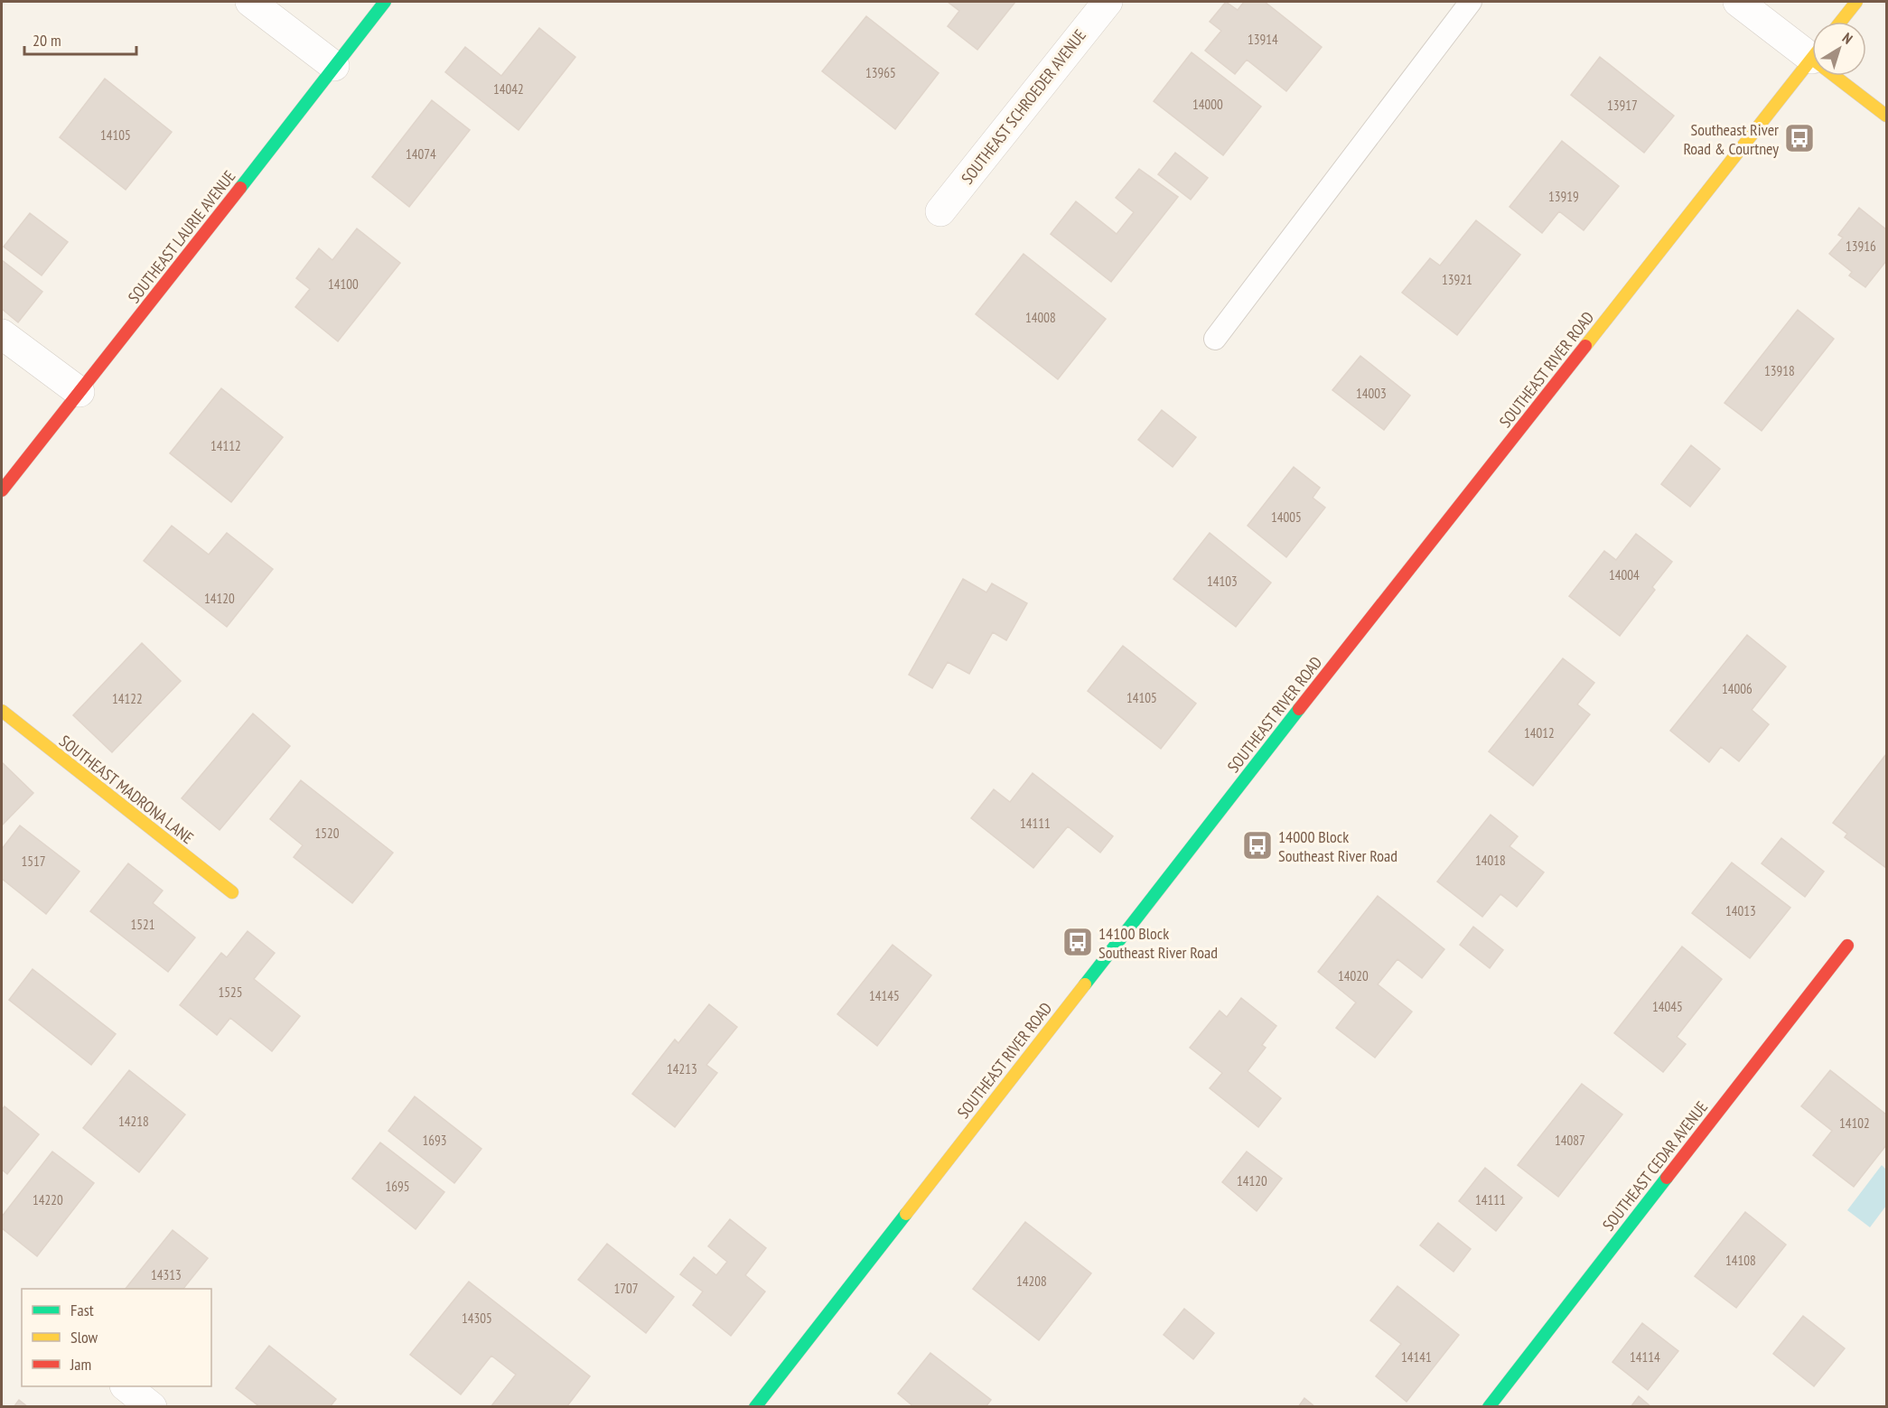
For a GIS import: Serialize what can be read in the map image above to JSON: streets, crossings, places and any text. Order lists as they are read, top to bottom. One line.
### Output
{"streets":{"street":["SOUTHEAST SCHROEDER AVENUE","SOUTHEAST LAURIE AVENUE","SOUTHEAST RIVER ROAD","SOUTHEAST MADRONA LANE","SOUTHEAST CEDAR AVENUE"]},"places":{"bus stop":["Southeast River Road & Courtney","14000 Block Southeast River Road","14100 Block Southeast River Road"]},"house_numbers":["13914","13965","14042","14000","13917","14105","14074","13919","13916","13921","14100","14008","13918","14003","14112","14005","14004","14103","14120","14006","14105","14122","14012","14111","1520","14018","1517","14013","1521","14020","1525","14145","14045","14213","14218","14102","1693","14087","14120","1695","14220","14111","14108","14313","14208","1707","14305","14141","14114"],"legend":["Fast","Slow","Jam"],"scale_bar":"20 m","north":"top right"}
